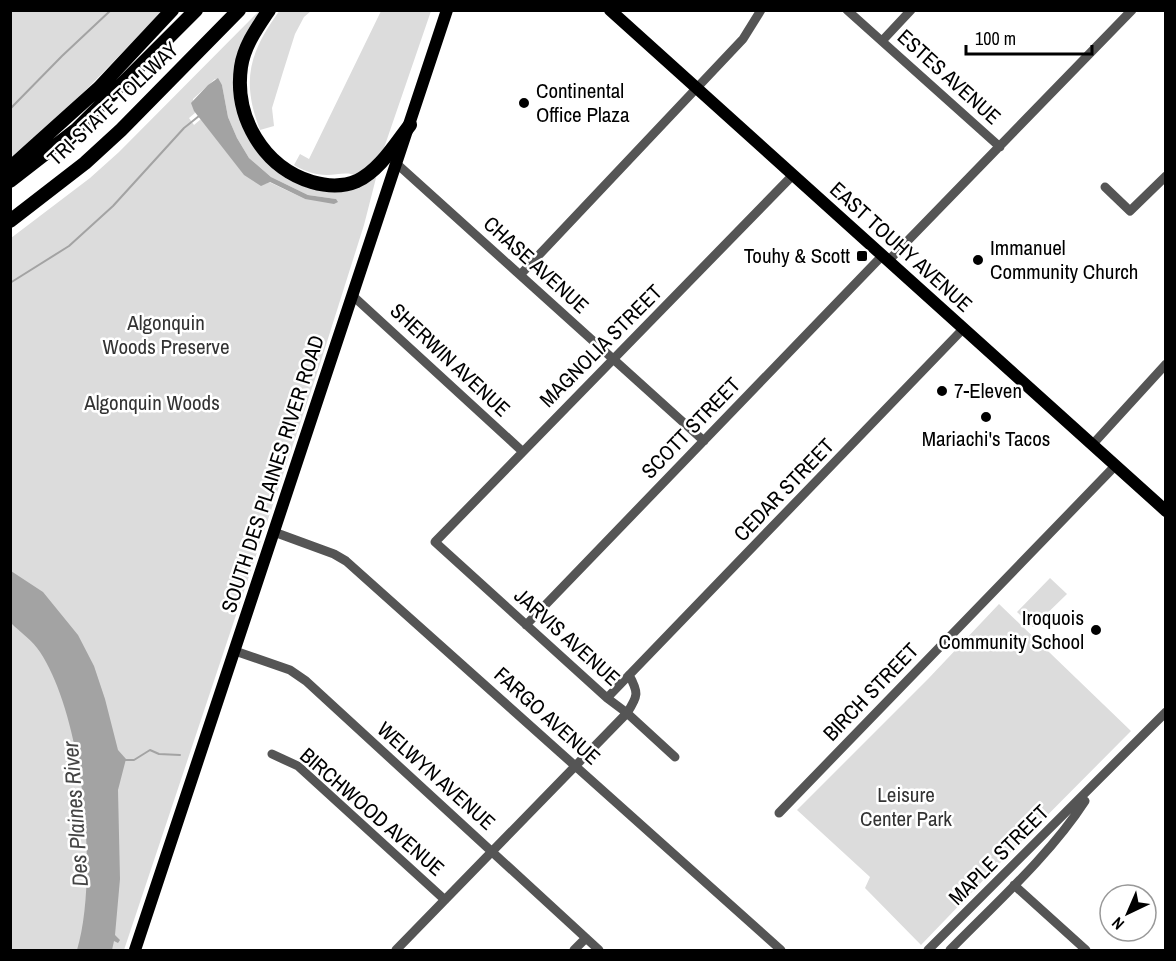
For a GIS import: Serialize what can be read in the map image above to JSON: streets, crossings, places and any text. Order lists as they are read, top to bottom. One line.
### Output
{"streets":{"highway":["TRI-STATE TOLLWAY"],"main road":["EAST TOUHY AVENUE","SOUTH DES PLAINES RIVER ROAD"],"street":["ESTES AVENUE","CHASE AVENUE","MAGNOLIA STREET","SHERWIN AVENUE","SCOTT STREET","CEDAR STREET","JARVIS AVENUE","BIRCH STREET","FARGO AVENUE","WELWYN AVENUE","BIRCHWOOD AVENUE","MAPLE STREET"]},"crossings":[["ESTES AVENUE","SCOTT STREET"],["EAST TOUHY AVENUE","MAGNOLIA STREET"],["EAST TOUHY AVENUE","SCOTT STREET"],["EAST TOUHY AVENUE","CEDAR STREET"],["EAST TOUHY AVENUE","BIRCH STREET"],["CHASE AVENUE","MAGNOLIA STREET"],["CHASE AVENUE","SCOTT STREET"],["CHASE AVENUE","SOUTH DES PLAINES RIVER ROAD"],["MAGNOLIA STREET","SHERWIN AVENUE"],["MAGNOLIA STREET","JARVIS AVENUE"],["SHERWIN AVENUE","SOUTH DES PLAINES RIVER ROAD"],["SCOTT STREET","JARVIS AVENUE"],["SOUTH DES PLAINES RIVER ROAD","FARGO AVENUE"],["SOUTH DES PLAINES RIVER ROAD","WELWYN AVENUE"],["CEDAR STREET","JARVIS AVENUE"]],"water":["Des Plaines River"],"parks":["Algonquin Woods Preserve","Algonquin Woods","Leisure Center Park"],"places":{"other":["Continental Office Plaza","Immanuel Community Church","7-Eleven","Mariachi's Tacos","Iroquois Community School"],"transit":["Touhy & Scott"]},"scale_bar":"100 m","north":"bottom left"}
